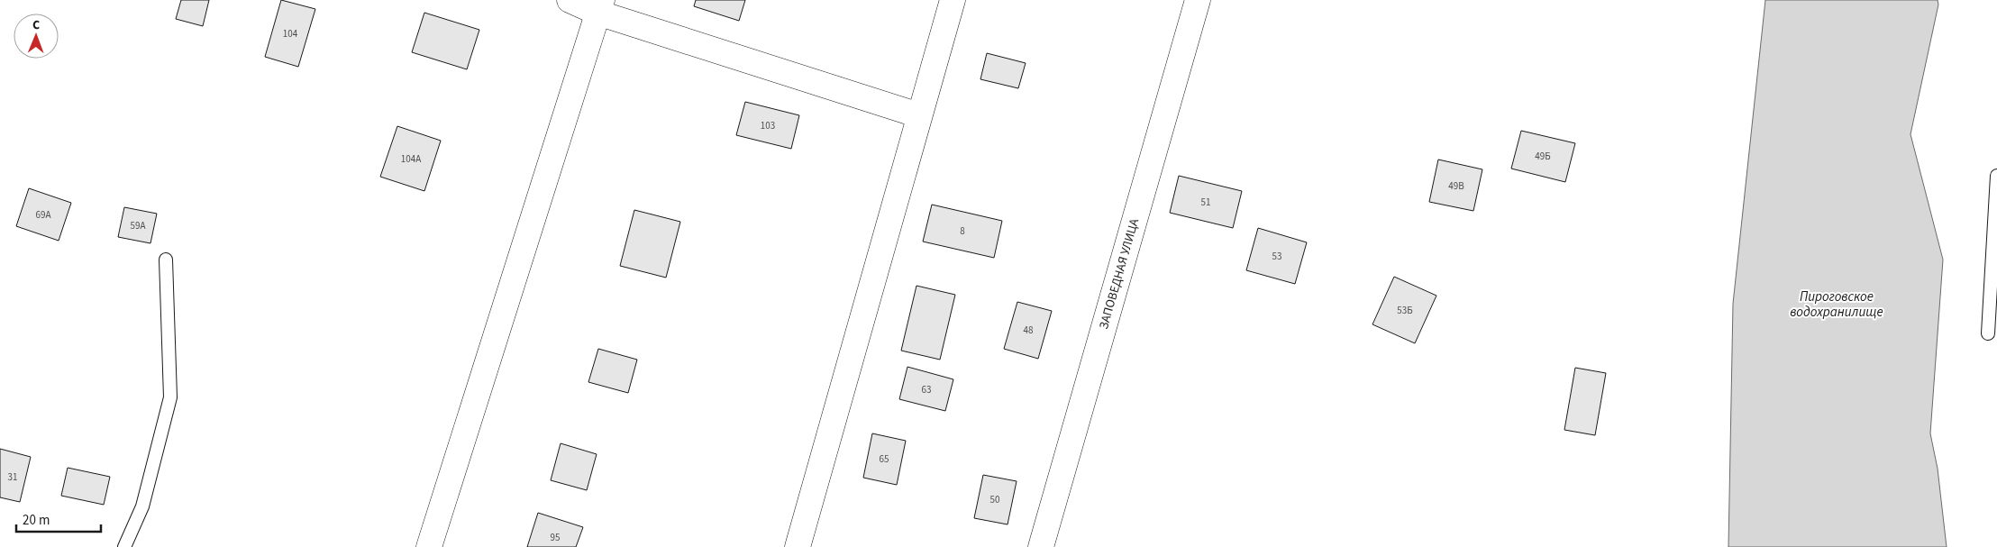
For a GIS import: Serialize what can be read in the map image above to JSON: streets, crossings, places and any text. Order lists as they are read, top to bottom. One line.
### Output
{"streets":{"street":["ЗАПОВЕДНАЯ УЛИЦА"]},"water":["Пироговское водохранилище"],"house_numbers":["104","103","49Б","104А","49В","51","69А","59А","8","53","53Б","48","63","65","31","50","95"],"scale_bar":"20 m","north":"top"}
